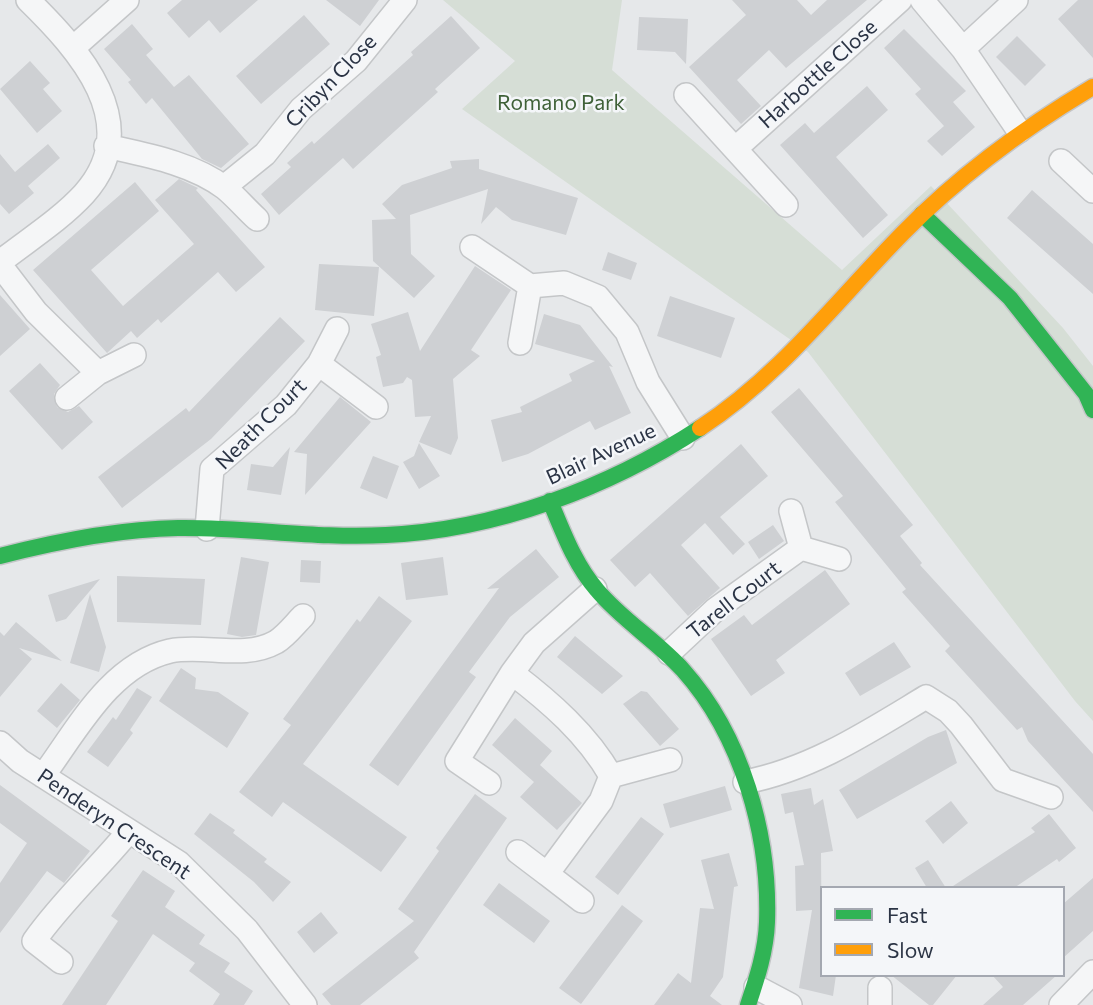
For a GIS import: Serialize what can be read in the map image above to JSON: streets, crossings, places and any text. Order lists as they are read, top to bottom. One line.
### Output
{"streets":{"street":["Harbottle Close","Cribyn Close","Neath Court","Blair Avenue","Tarell Court","Penderyn Crescent"]},"crossings":[["Neath Court","Blair Avenue"]],"parks":["Romano Park"],"legend":["Fast","Slow"]}
